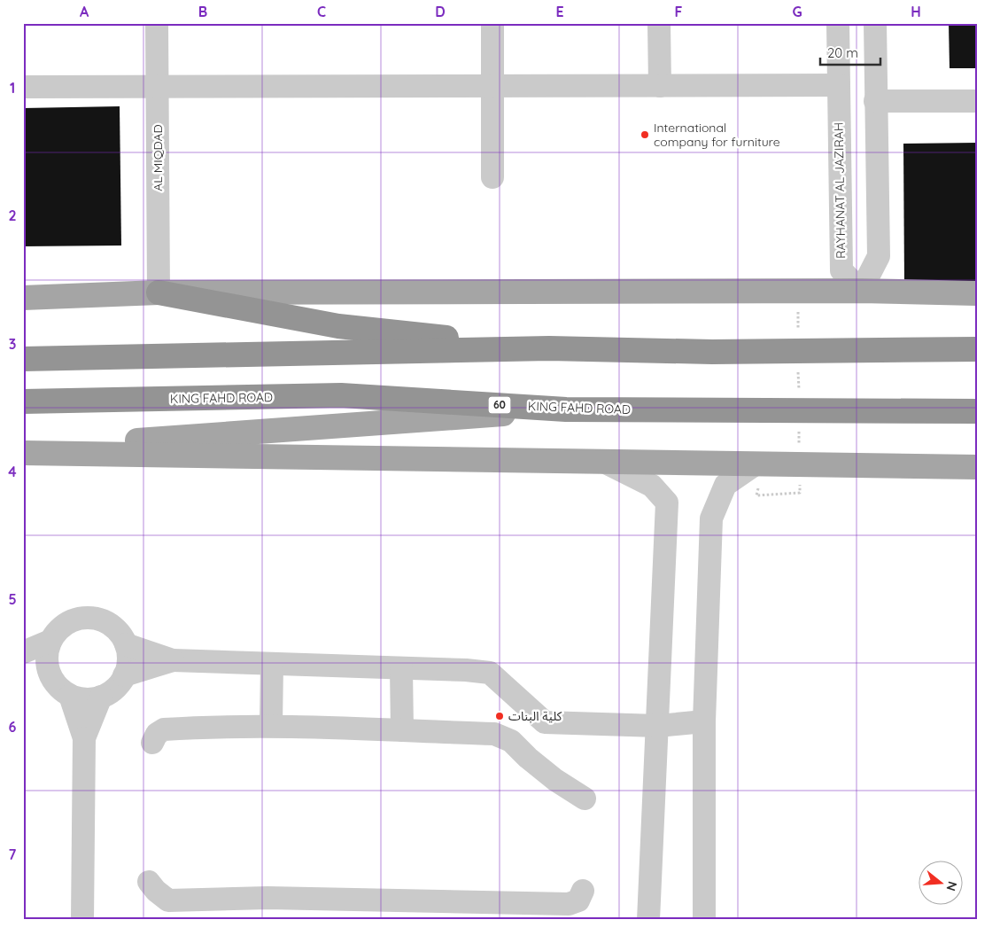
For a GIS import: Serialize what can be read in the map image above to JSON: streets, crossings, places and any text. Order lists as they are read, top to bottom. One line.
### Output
{"streets":{"highway":["KING FAHD ROAD","60"],"street":["AL MIQDAD","RAYHANAT AL JAZIRAH"]},"places":["International company for furniture","كلية البنات"],"scale_bar":"20 m","north":"right","grid":{"columns":["A","B","C","D","E","F","G","H"],"rows":["1","2","3","4","5","6","7"]}}
